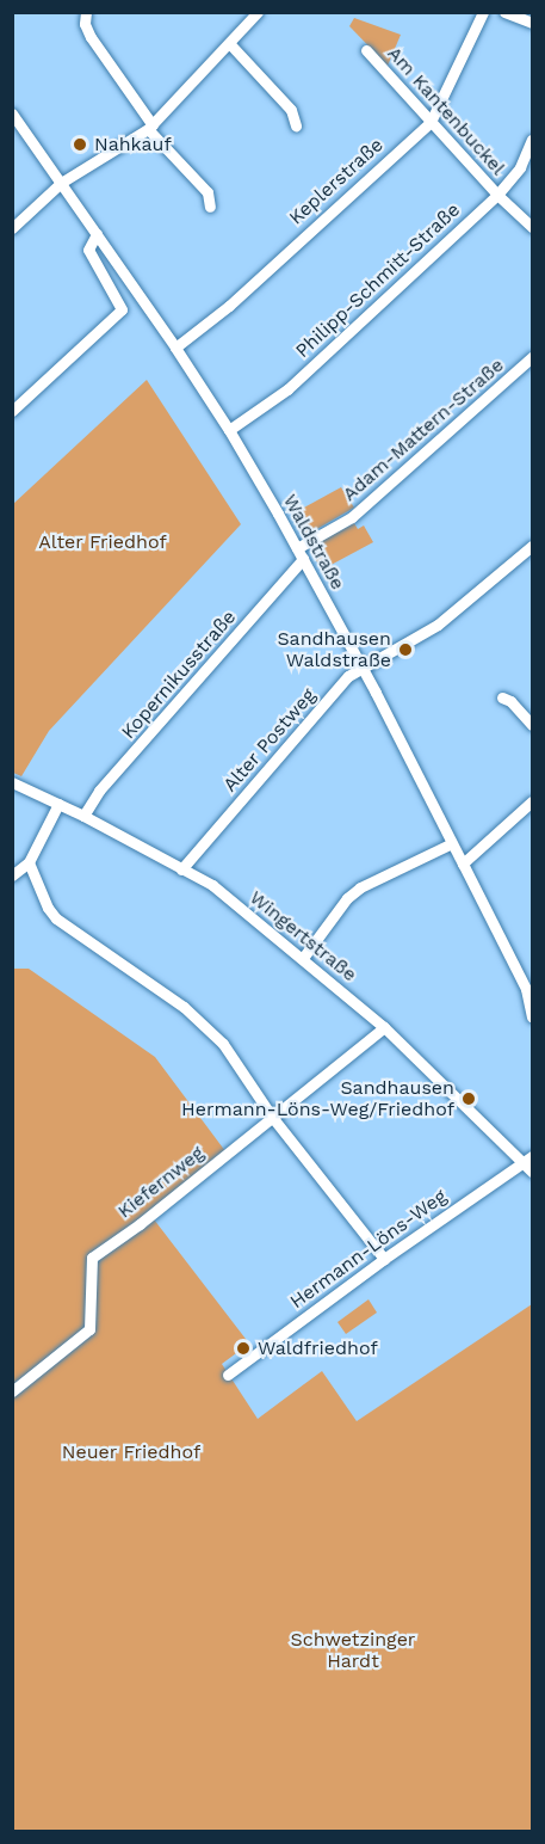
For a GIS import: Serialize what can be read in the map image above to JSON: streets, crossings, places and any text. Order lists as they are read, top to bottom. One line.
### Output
{"streets":{"street":["Am Kantenbuckel","Keplerstraße","Philipp-Schmitt-Straße","Adam-Mattern-Straße","Waldstraße","Kopernikusstraße","Alter Postweg","Wingertstraße","Kiefernweg","Hermann-Löns-Weg"]},"crossings":[["Am Kantenbuckel","Keplerstraße"],["Am Kantenbuckel","Philipp-Schmitt-Straße"],["Keplerstraße","Waldstraße"],["Philipp-Schmitt-Straße","Waldstraße"],["Adam-Mattern-Straße","Waldstraße"],["Adam-Mattern-Straße","Kopernikusstraße"],["Waldstraße","Kopernikusstraße"],["Waldstraße","Alter Postweg"],["Kopernikusstraße","Wingertstraße"],["Alter Postweg","Wingertstraße"],["Wingertstraße","Kiefernweg"],["Wingertstraße","Hermann-Löns-Weg"]],"parks":["Alter Friedhof","Neuer Friedhof","Schwetzinger Hardt"],"places":["Nahkauf","Sandhausen Waldstraße","Sandhausen Hermann-Löns-Weg/Friedhof","Waldfriedhof"]}
